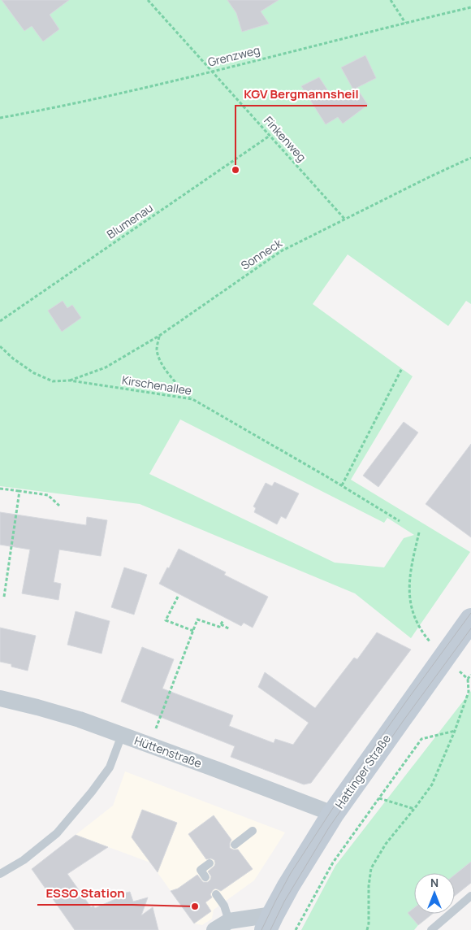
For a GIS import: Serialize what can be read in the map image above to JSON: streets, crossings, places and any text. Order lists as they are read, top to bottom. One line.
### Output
{"streets":{"main road":["Hattinger Straße"],"street":["Hüttenstraße"],"path":["Grenzweg","Finkenweg","Blumenau","Sonneck","Kirschenallee"]},"crossings":[["Grenzweg","Finkenweg"],["Finkenweg","Blumenau"],["Finkenweg","Sonneck"],["Sonneck","Kirschenallee"],["Hüttenstraße","Hattinger Straße"]],"places":["KGV Bergmannsheil","ESSO Station"],"north":"top"}
